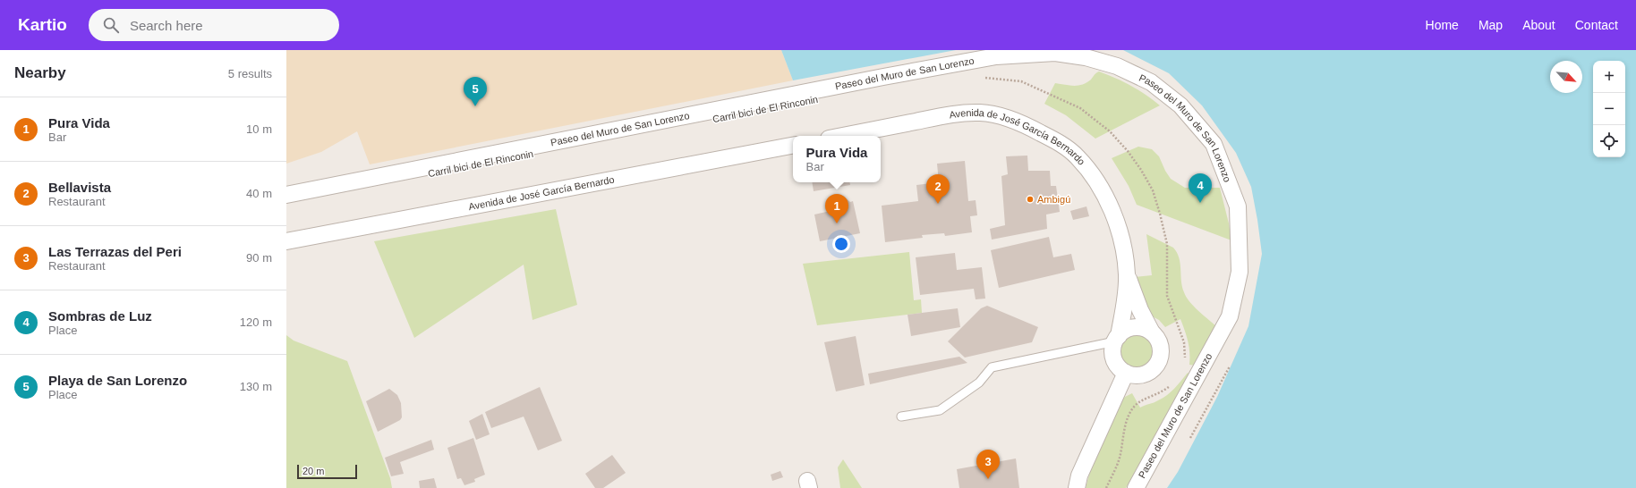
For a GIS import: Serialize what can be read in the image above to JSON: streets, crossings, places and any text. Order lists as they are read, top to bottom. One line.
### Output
{"streets":{"street":["Paseo del Muro de San Lorenzo","Avenida de José García Bernardo"]},"places":["Ambigú"],"scale_bar":"20 m","north":"bottom right","page":{"header":"Kartio","search":"Search here","nav":["Home","Map","About","Contact"],"heading":["Nearby","5 results"],"map_buttons":["+","−"],"pins":["5","4","2","1","3"],"list":[{"mark":"1","name":"Pura Vida","note":"Bar","value":"10 m"},{"mark":"2","name":"Bellavista","note":"Restaurant","value":"40 m"},{"mark":"3","name":"Las Terrazas del Peri","note":"Restaurant","value":"90 m"},{"mark":"4","name":"Sombras de Luz","note":"Place","value":"120 m"},{"mark":"5","name":"Playa de San Lorenzo","note":"Place","value":"130 m"}],"popup":["Pura Vida","Bar"],"scale":"20 m"}}
